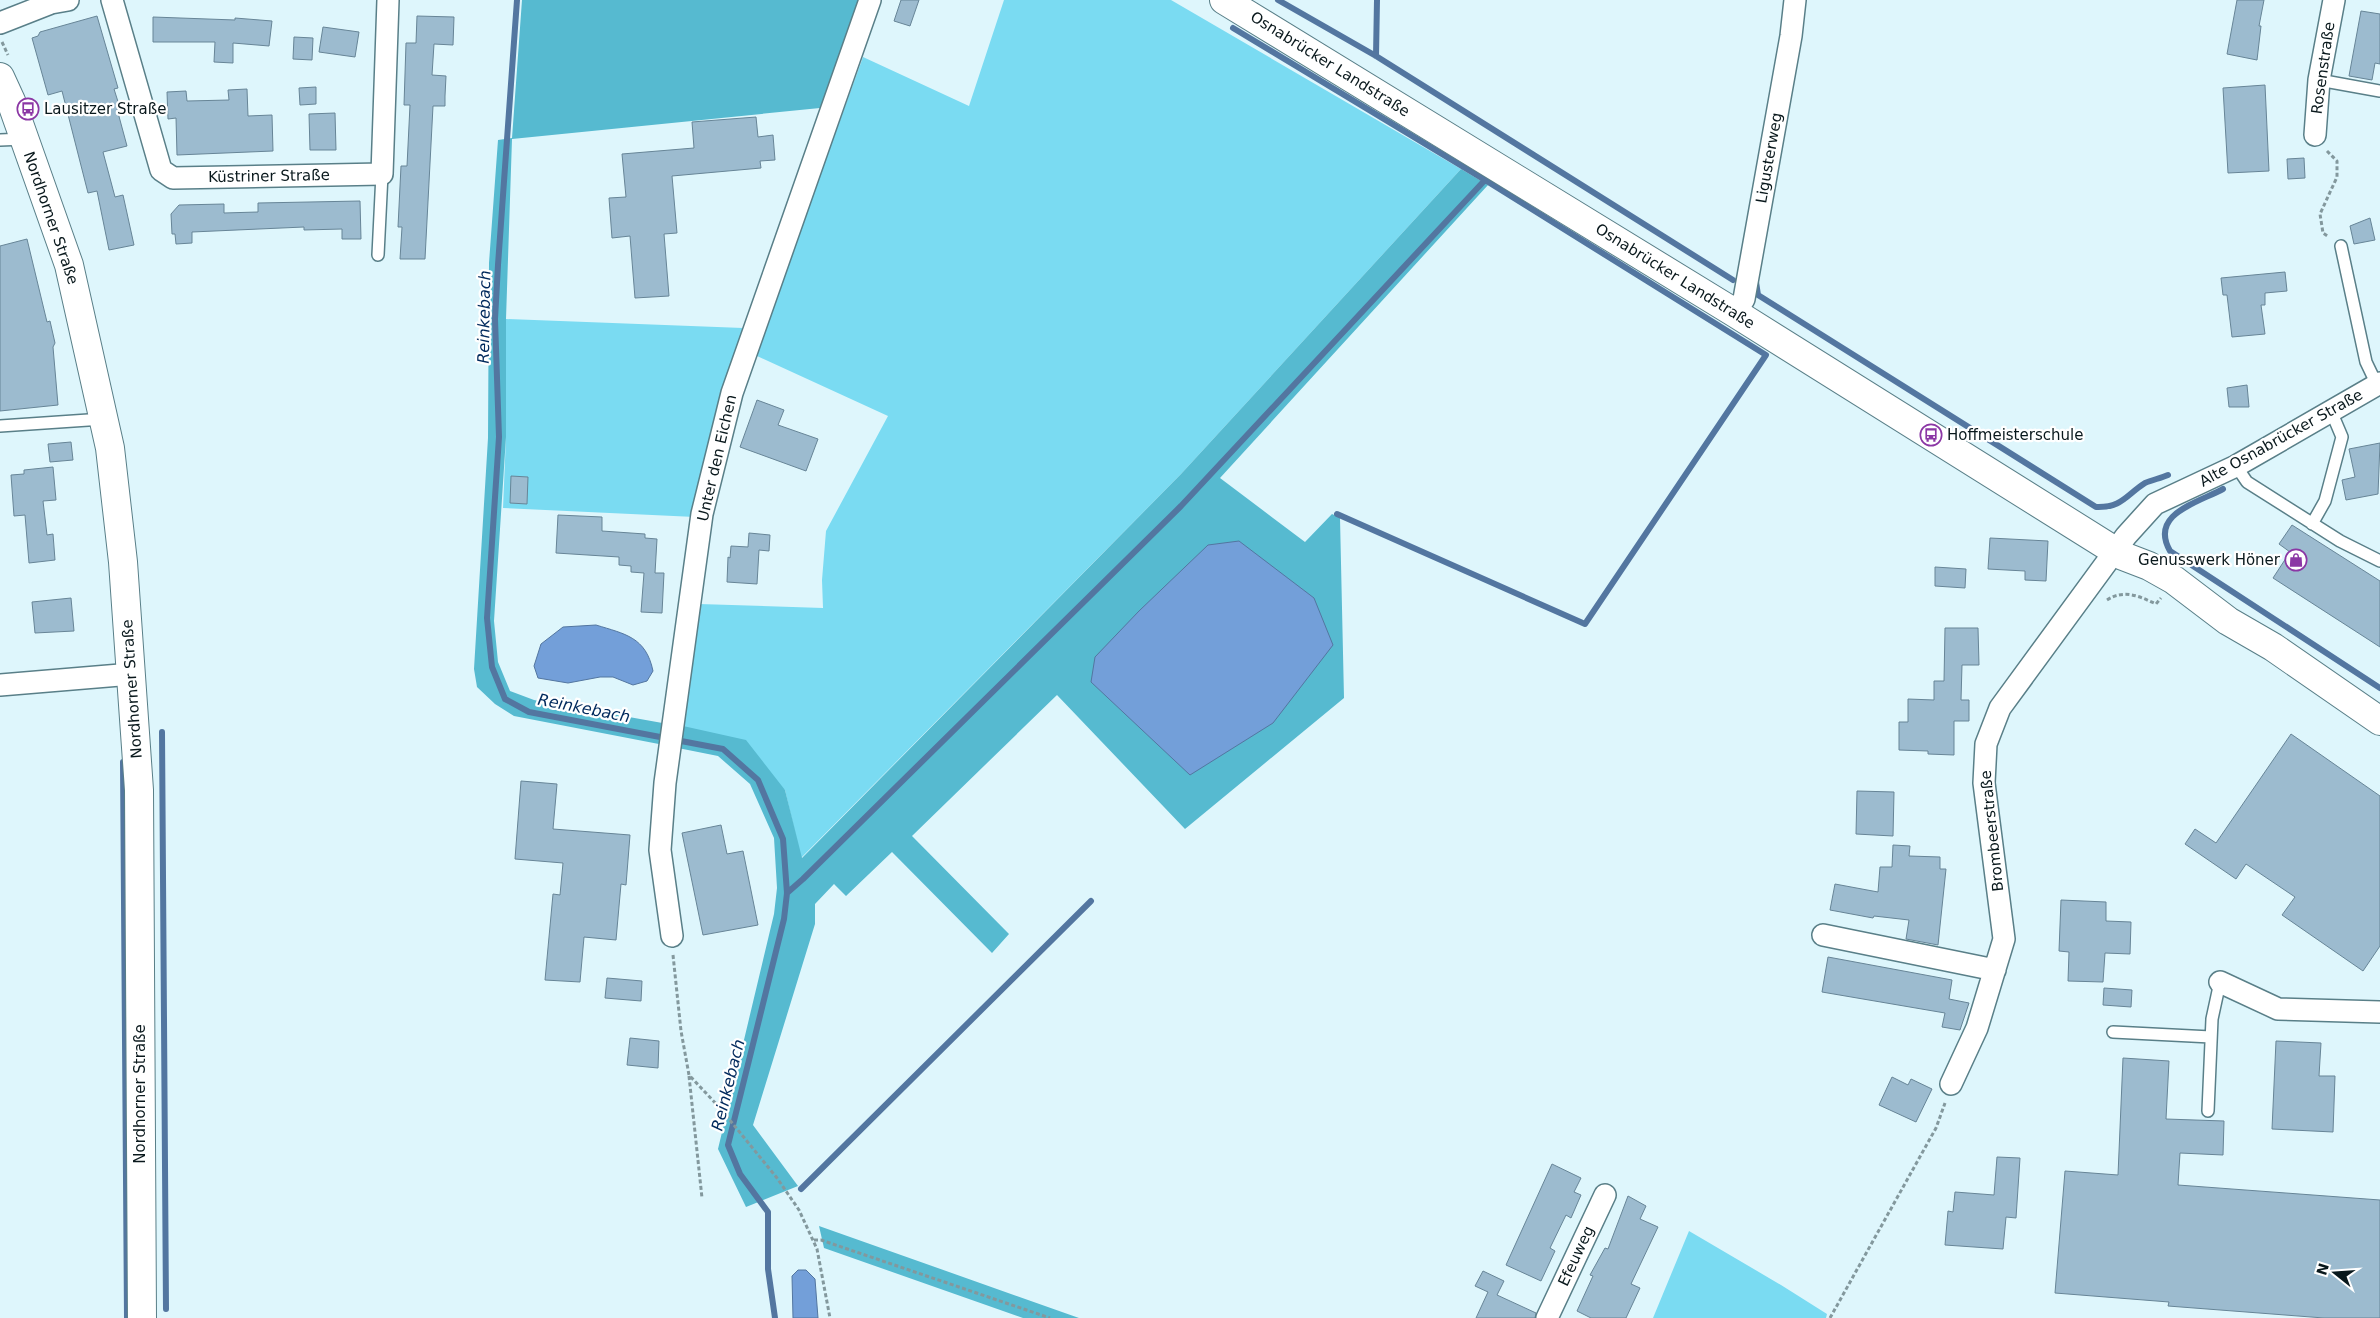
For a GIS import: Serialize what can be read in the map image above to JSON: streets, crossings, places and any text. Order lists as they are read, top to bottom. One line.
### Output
{"streets":{"street":["Osnabrücker Landstraße","Rosenstraße","Ligusterweg","Küstriner Straße","Nordhorner Straße","Alte Osnabrücker Straße","Unter den Eichen","Brombeerstraße","Efeuweg"]},"crossings":[["Osnabrücker Landstraße","Ligusterweg"],["Osnabrücker Landstraße","Alte Osnabrücker Straße"],["Osnabrücker Landstraße","Brombeerstraße"],["Alte Osnabrücker Straße","Brombeerstraße"]],"water":["Reinkebach"],"places":{"bus stop":["Lausitzer Straße","Hoffmeisterschule"],"shop":["Genusswerk Höner"]},"north":"left"}
